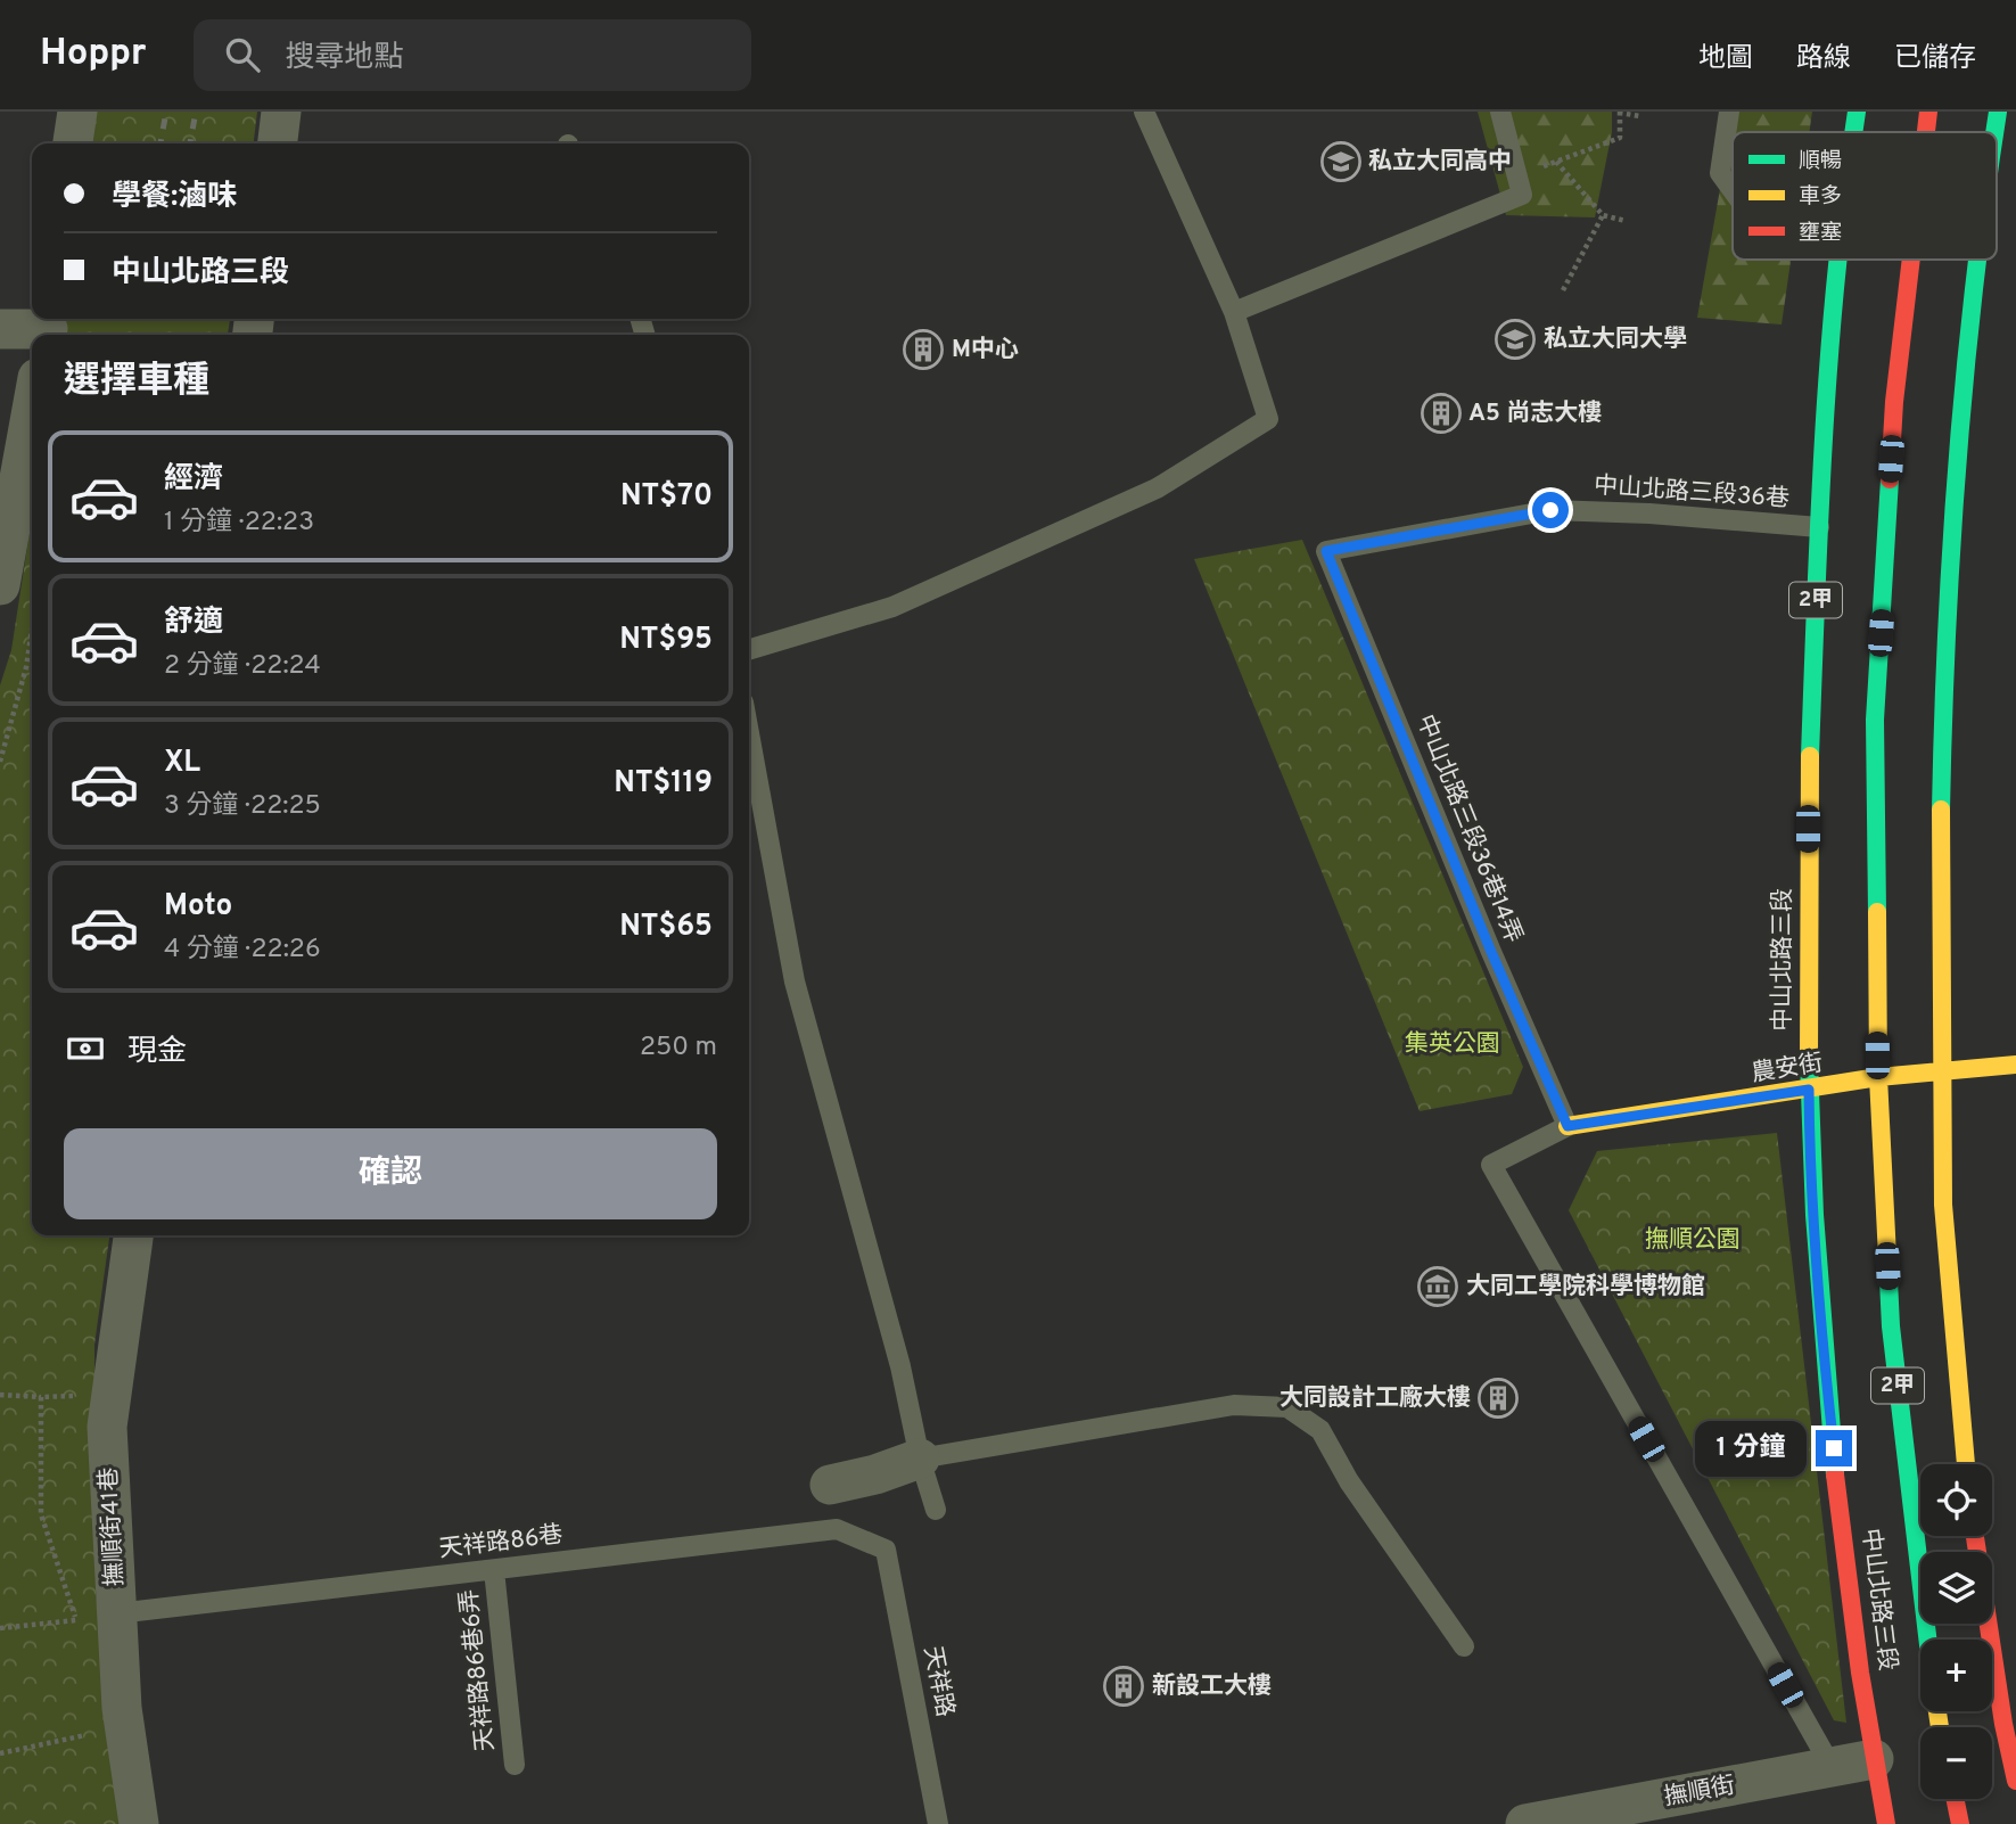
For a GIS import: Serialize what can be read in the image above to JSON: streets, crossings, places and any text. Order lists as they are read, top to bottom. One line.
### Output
{"streets":{"main road":["2甲","中山北路三段","農安街"],"street":["撫順街41巷","撫順街"],"lane":["中山北路三段36巷","中山北路三段36巷14弄","天祥路86巷","天祥路86巷6弄","天祥路"]},"crossings":[["中山北路三段36巷","中山北路三段36巷14弄"],["中山北路三段36巷","中山北路三段"],["2甲","中山北路三段"],["2甲","農安街"],["2甲","撫順街"],["中山北路三段36巷14弄","農安街"],["中山北路三段","農安街"],["中山北路三段","撫順街"],["撫順街41巷","天祥路86巷"],["天祥路86巷","天祥路86巷6弄"],["天祥路86巷","天祥路"]],"parks":["集英公園","撫順公園"],"places":{"school or university":["私立大同高中","私立大同大學"],"building":["M中心","A5 尚志大樓","大同設計工廠大樓","新設工大樓"],"museum":["大同工學院科學博物館"]},"legend":["順暢","車多","壅塞"],"page":{"header":"Hoppr","search":"搜尋地點","nav":["地圖","路線","已儲存"],"banner":["學餐:滷味","中山北路三段"],"heading":"選擇車種","list":[{"name":"經濟","note":"1 分鐘 · 22:23","value":"NT$70"},{"name":"舒適","note":"2 分鐘 · 22:24","value":"NT$95"},{"name":"XL","note":"3 分鐘 · 22:25","value":"NT$119"},{"name":"Moto","note":"4 分鐘 · 22:26","value":"NT$65"}],"pay":["現金","250 m"],"buttons":"確認","bubble":"1 分鐘","map_buttons":["+","−"]}}
